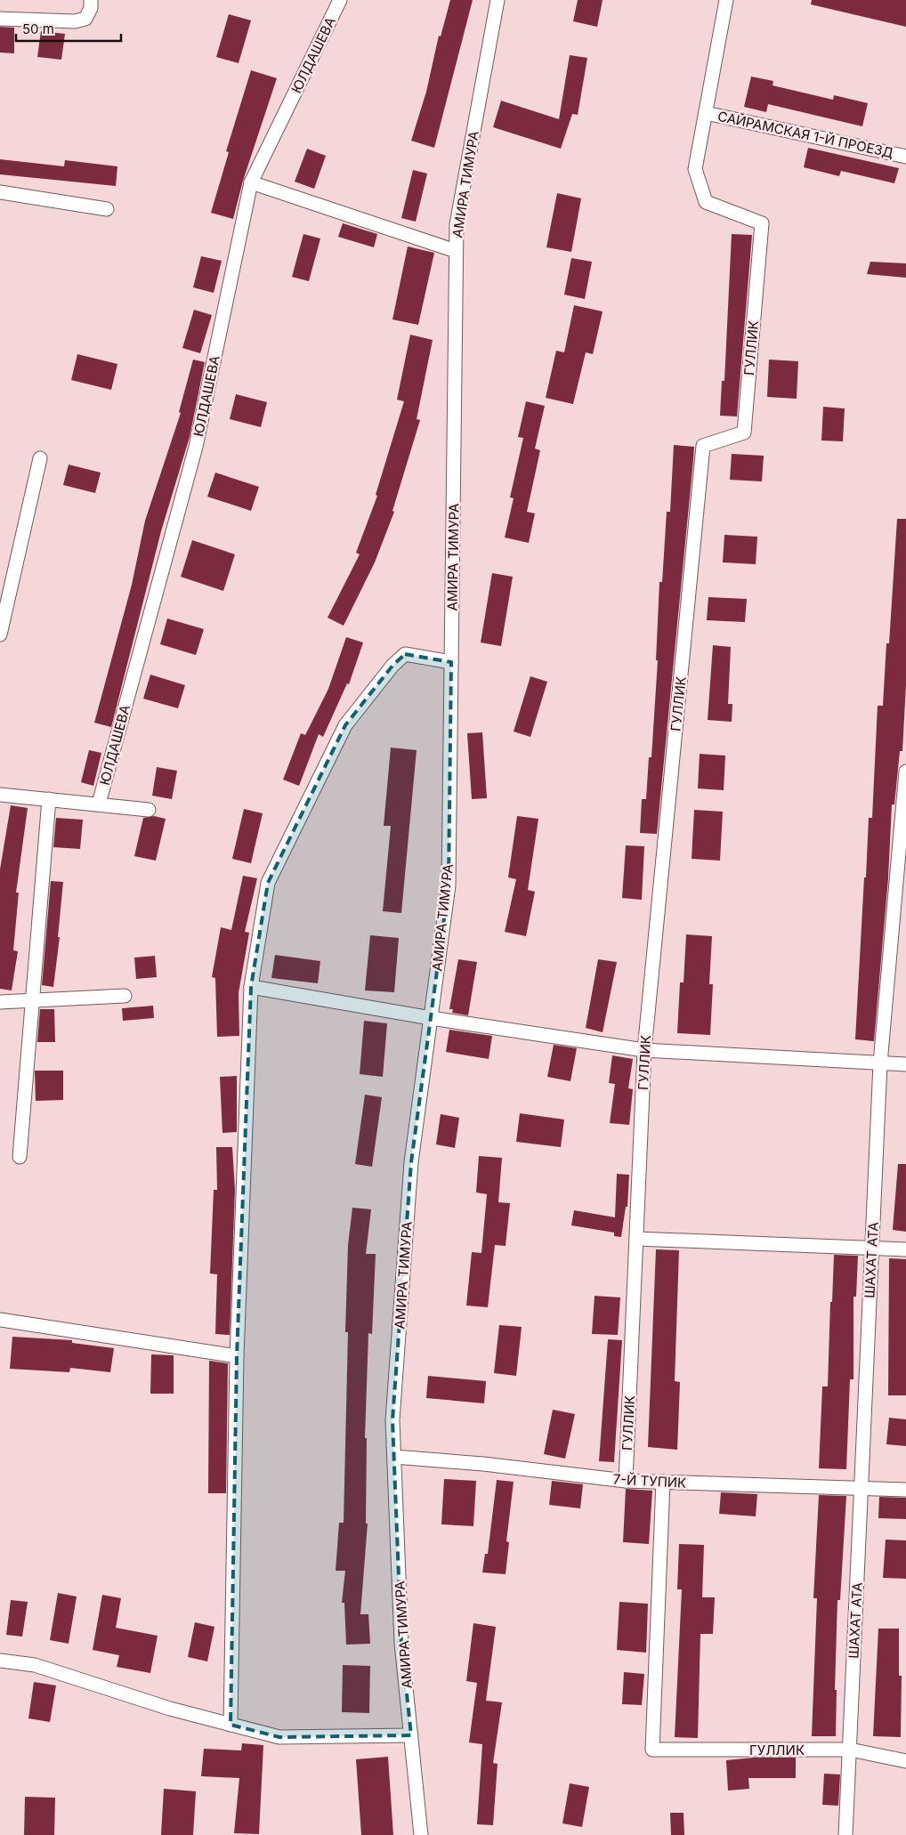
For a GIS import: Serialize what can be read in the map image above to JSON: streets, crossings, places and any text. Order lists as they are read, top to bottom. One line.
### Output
{"streets":{"street":["ЮЛДАШЕВА","САЙРАМСКАЯ 1-Й ПРОЕЗД","АМИРА ТИМУРА","ГУЛЛИК","ШАХАТ АТА","7-Й ТУПИК"]},"crossings":[["САЙРАМСКАЯ 1-Й ПРОЕЗД","ГУЛЛИК"],["АМИРА ТИМУРА","7-Й ТУПИК"],["ГУЛЛИК","ШАХАТ АТА"],["ГУЛЛИК","7-Й ТУПИК"],["ШАХАТ АТА","7-Й ТУПИК"]],"scale_bar":"50 m"}
